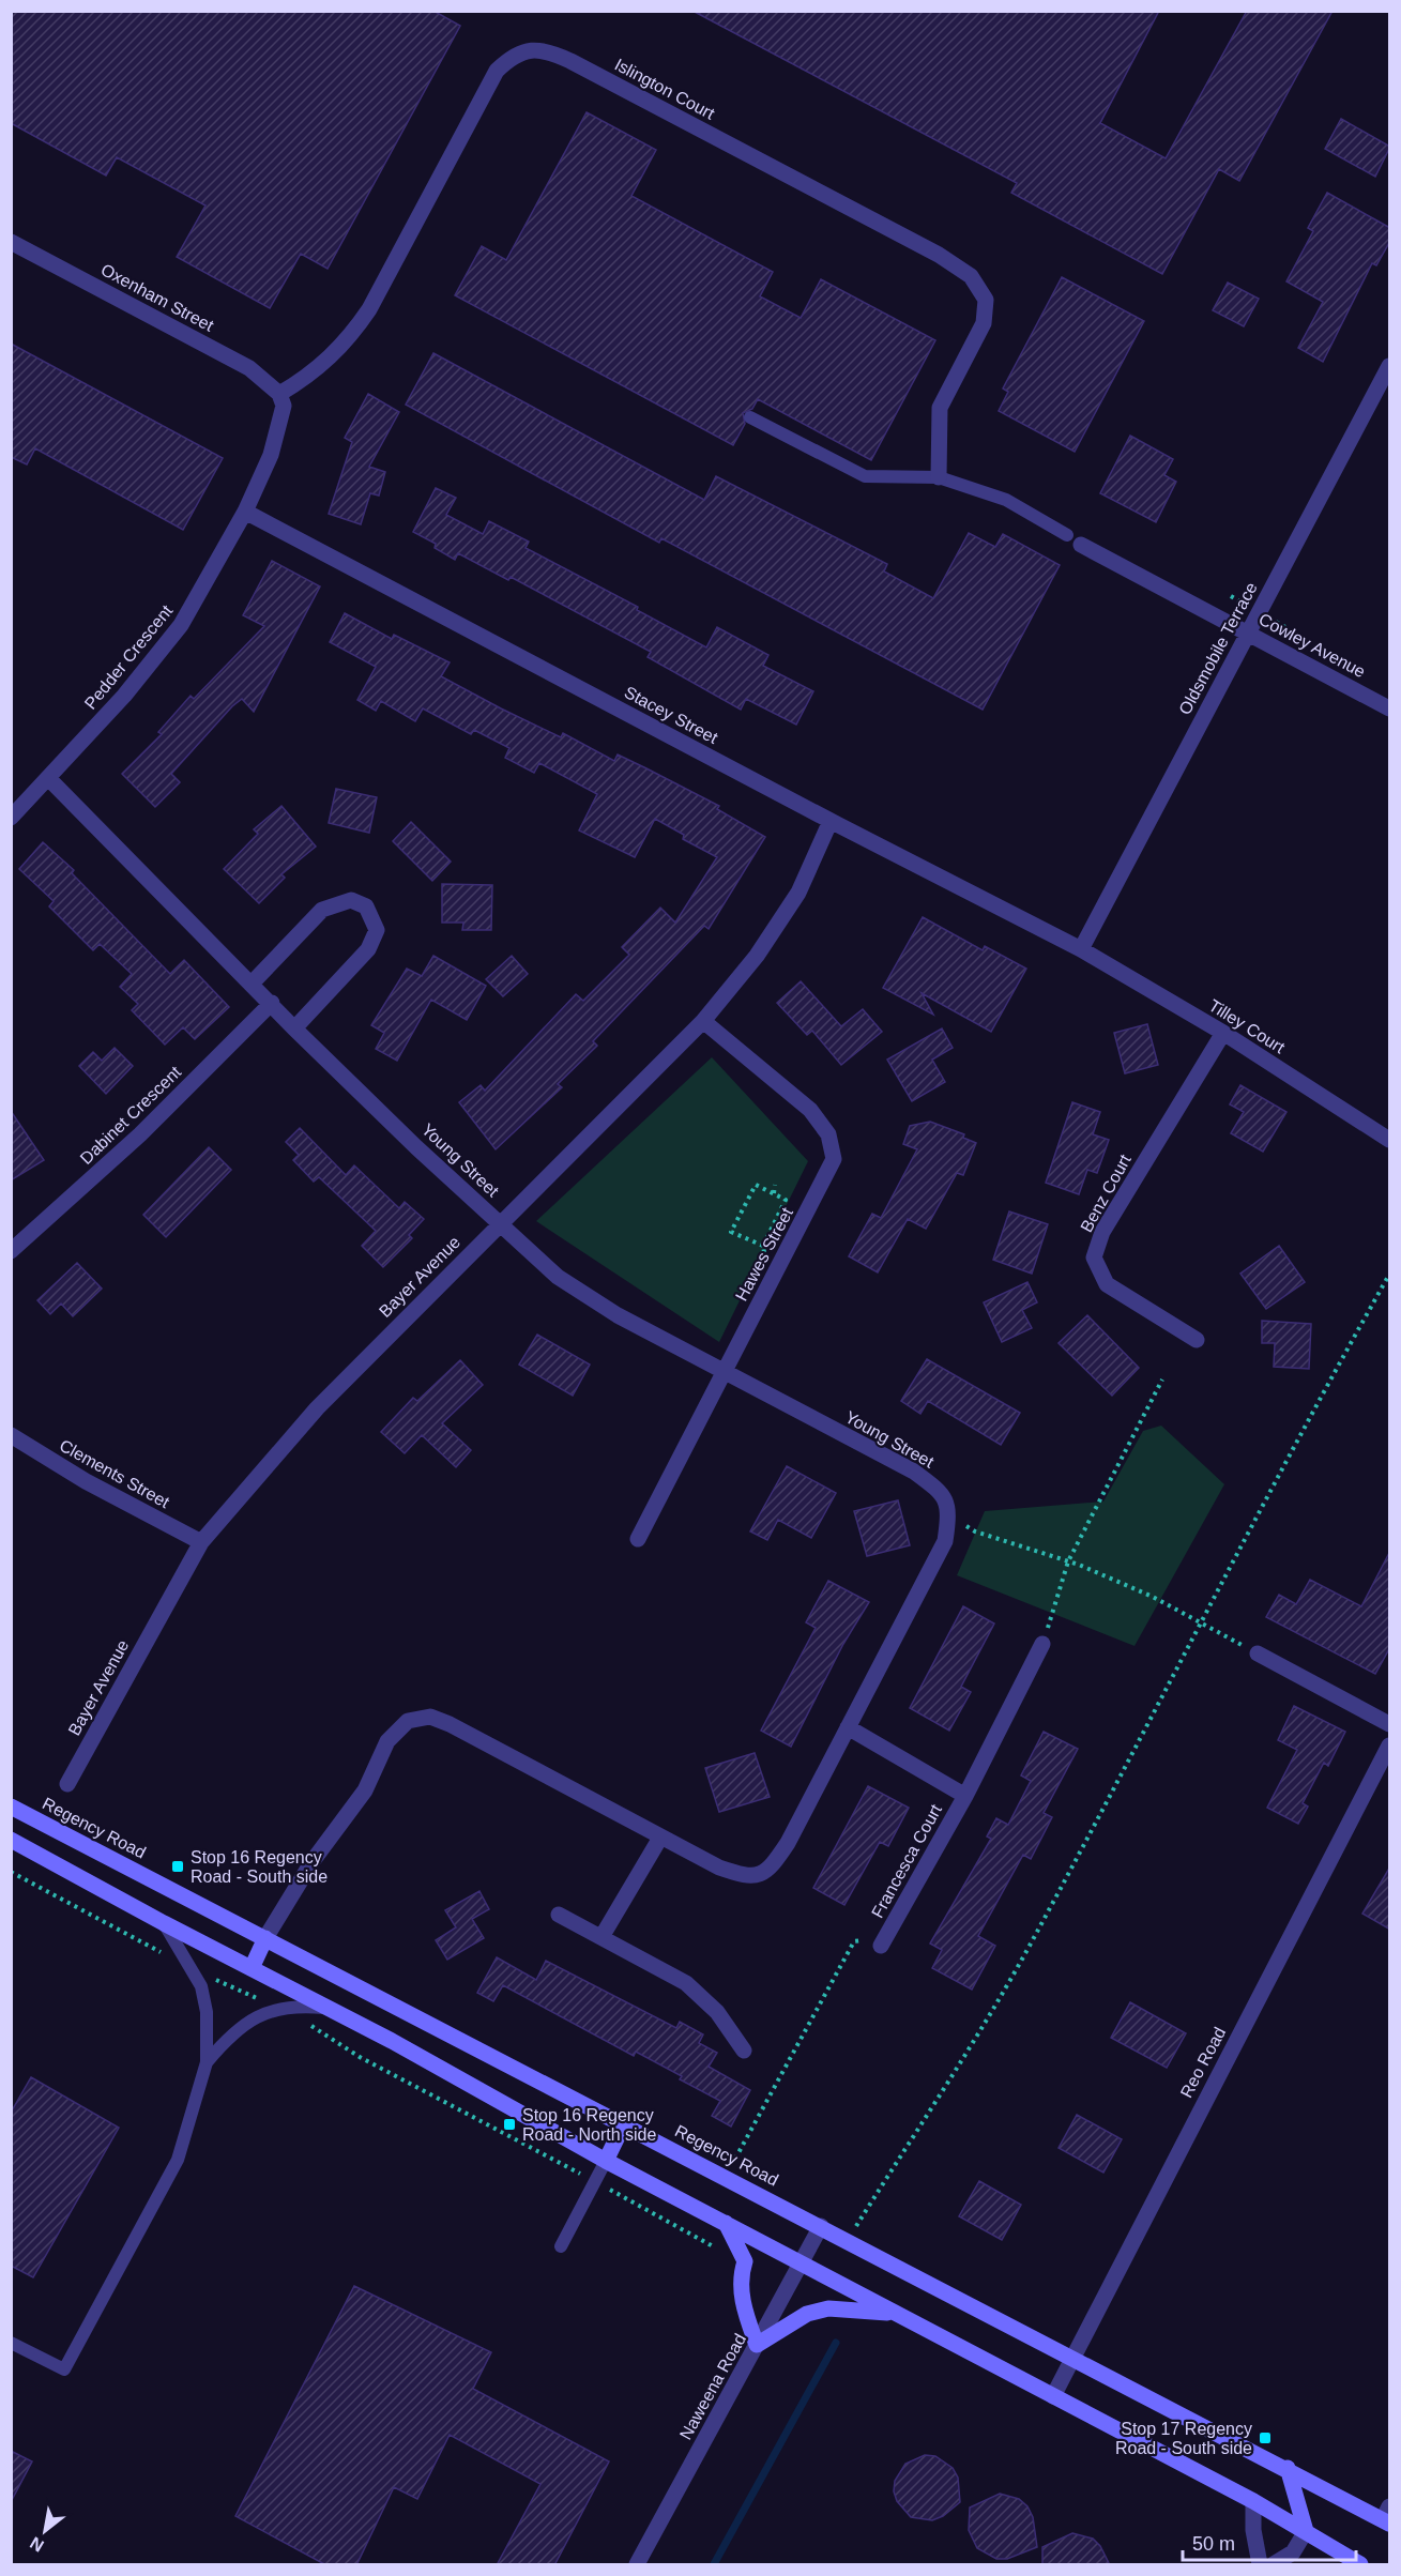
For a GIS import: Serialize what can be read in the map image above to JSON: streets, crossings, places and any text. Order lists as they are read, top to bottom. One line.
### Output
{"streets":{"main road":["Regency Road"],"street":["Islington Court","Oxenham Street","Cowley Avenue","Oldsmobile Terrace","Pedder Crescent","Stacey Street","Tilley Court","Dabinet Crescent","Young Street","Benz Court","Hawes Street","Bayer Avenue","Clements Street","Francesca Court","Reo Road","Naweena Road"]},"crossings":[["Islington Court","Oxenham Street"],["Islington Court","Pedder Crescent"],["Oxenham Street","Pedder Crescent"],["Cowley Avenue","Oldsmobile Terrace"],["Oldsmobile Terrace","Stacey Street"],["Oldsmobile Terrace","Tilley Court"],["Pedder Crescent","Stacey Street"],["Pedder Crescent","Young Street"],["Stacey Street","Tilley Court"],["Stacey Street","Bayer Avenue"],["Tilley Court","Benz Court"],["Dabinet Crescent","Young Street"],["Young Street","Hawes Street"],["Young Street","Bayer Avenue"],["Hawes Street","Bayer Avenue"],["Bayer Avenue","Clements Street"],["Regency Road","Reo Road"],["Regency Road","Naweena Road"]],"places":{"transit":["Stop 16 Regency Road - South side","Stop 16 Regency Road - North side","Stop 17 Regency Road - South side"]},"scale_bar":"50 m","north":"bottom left"}
